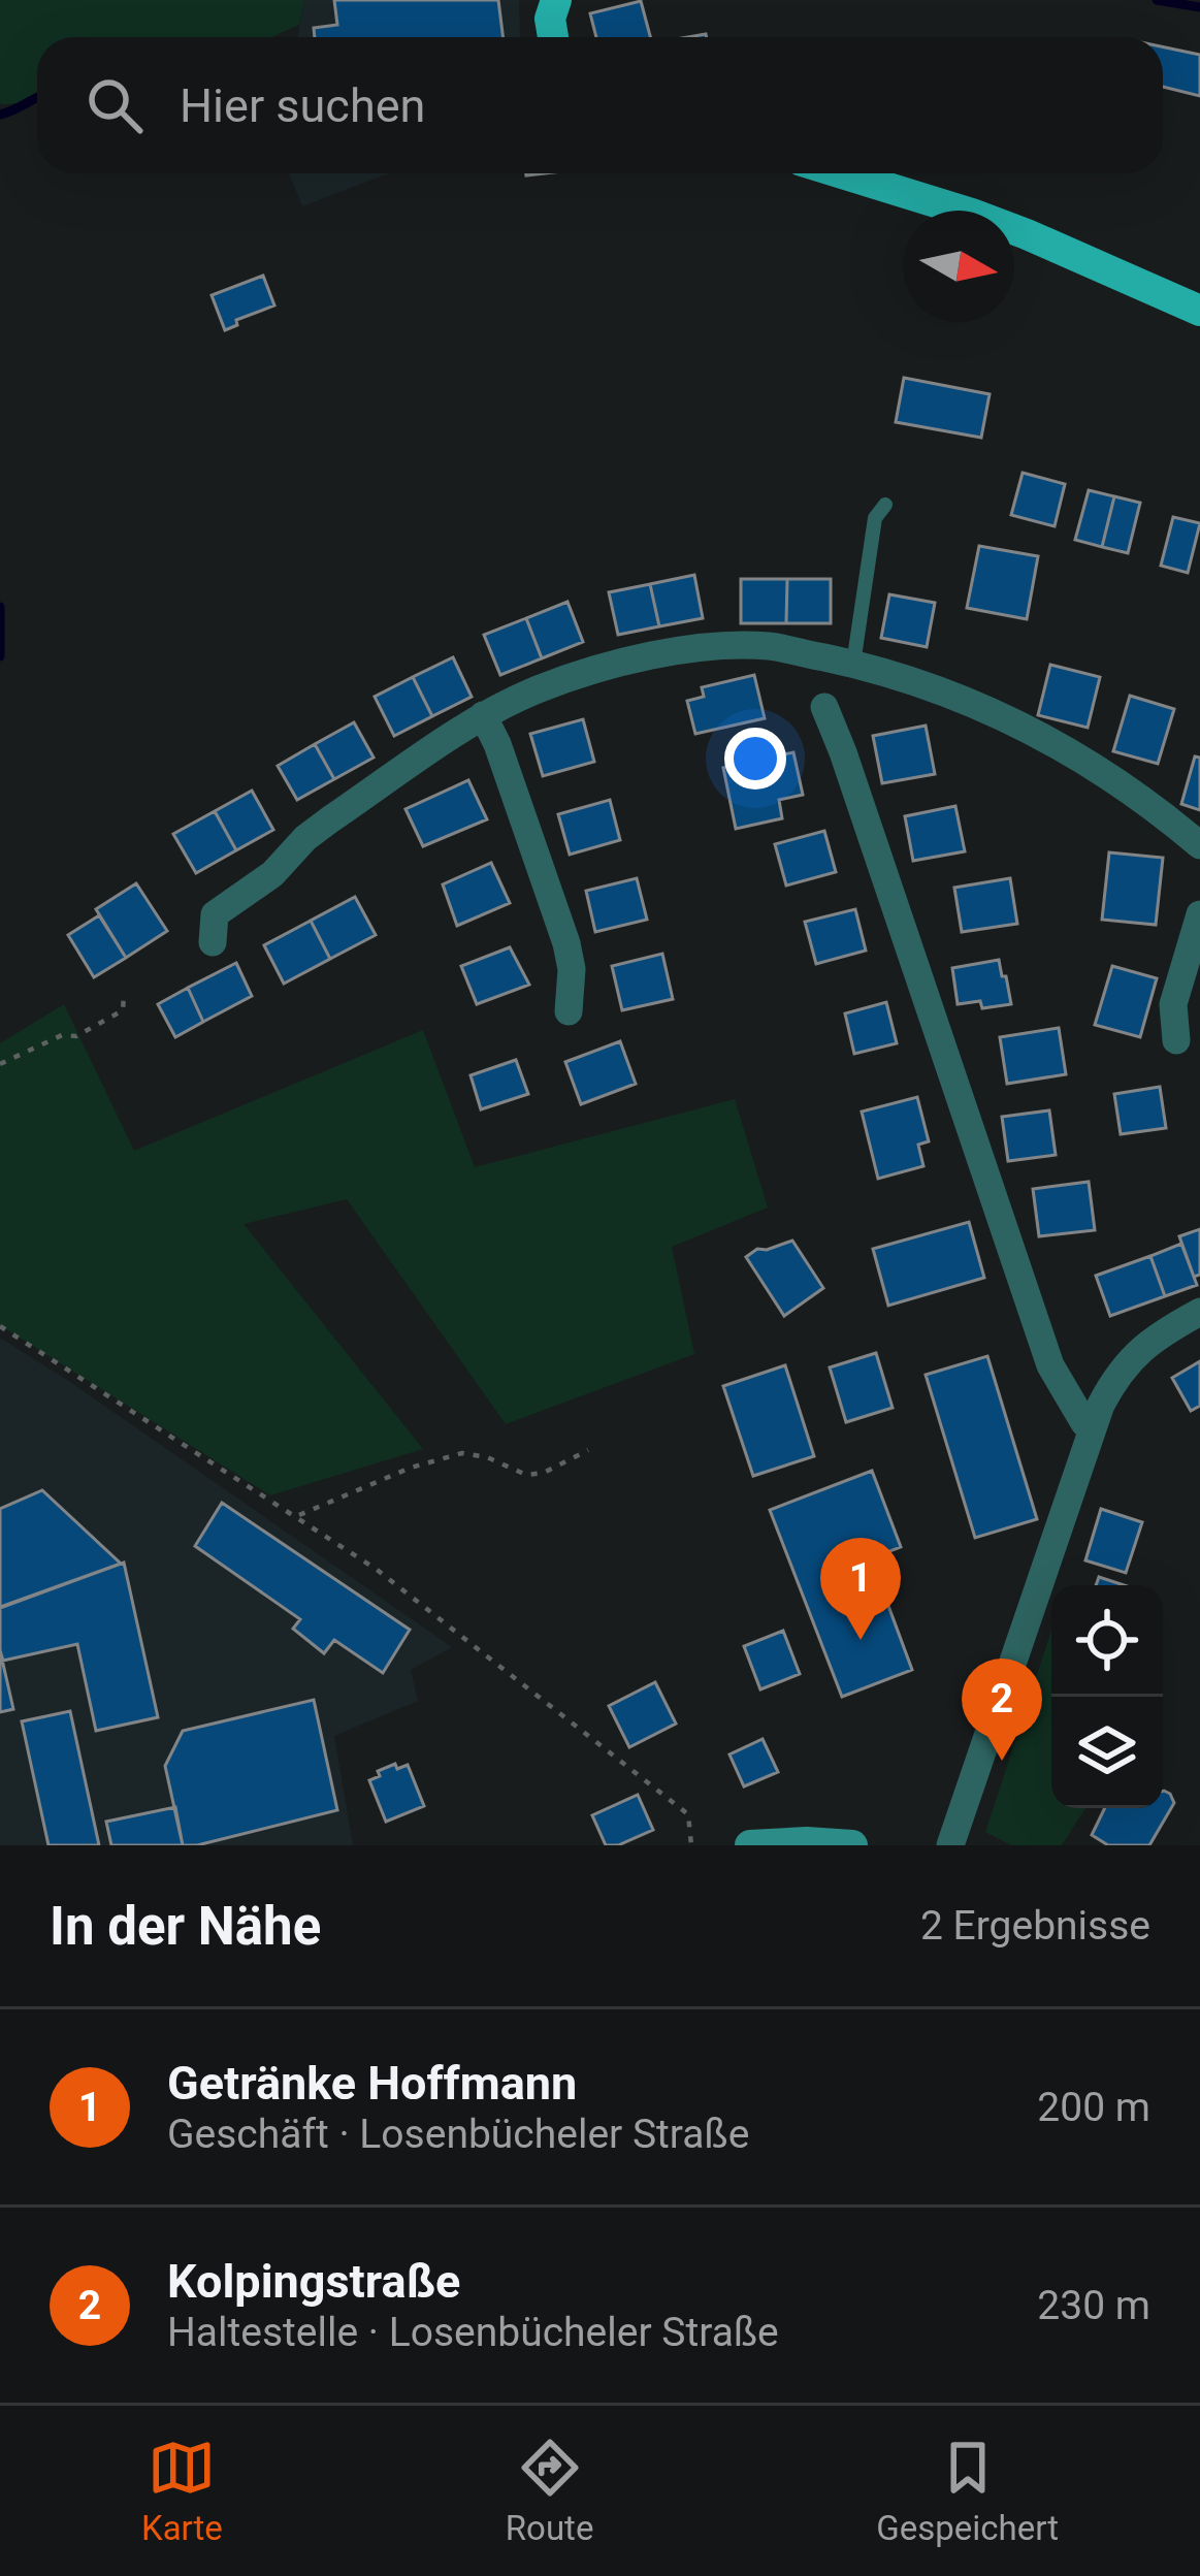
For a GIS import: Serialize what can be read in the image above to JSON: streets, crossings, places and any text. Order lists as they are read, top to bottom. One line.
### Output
{"north":"right","page":{"search":"Hier suchen","pins":["1","2"],"heading":["In der Nähe","2 Ergebnisse"],"list":[{"mark":"1","name":"Getränke Hoffmann","note":"Geschäft · Losenbücheler Straße","value":"200 m"},{"mark":"2","name":"Kolpingstraße","note":"Haltestelle · Losenbücheler Straße","value":"230 m"}],"nav":["Karte","Route","Gespeichert"]}}
